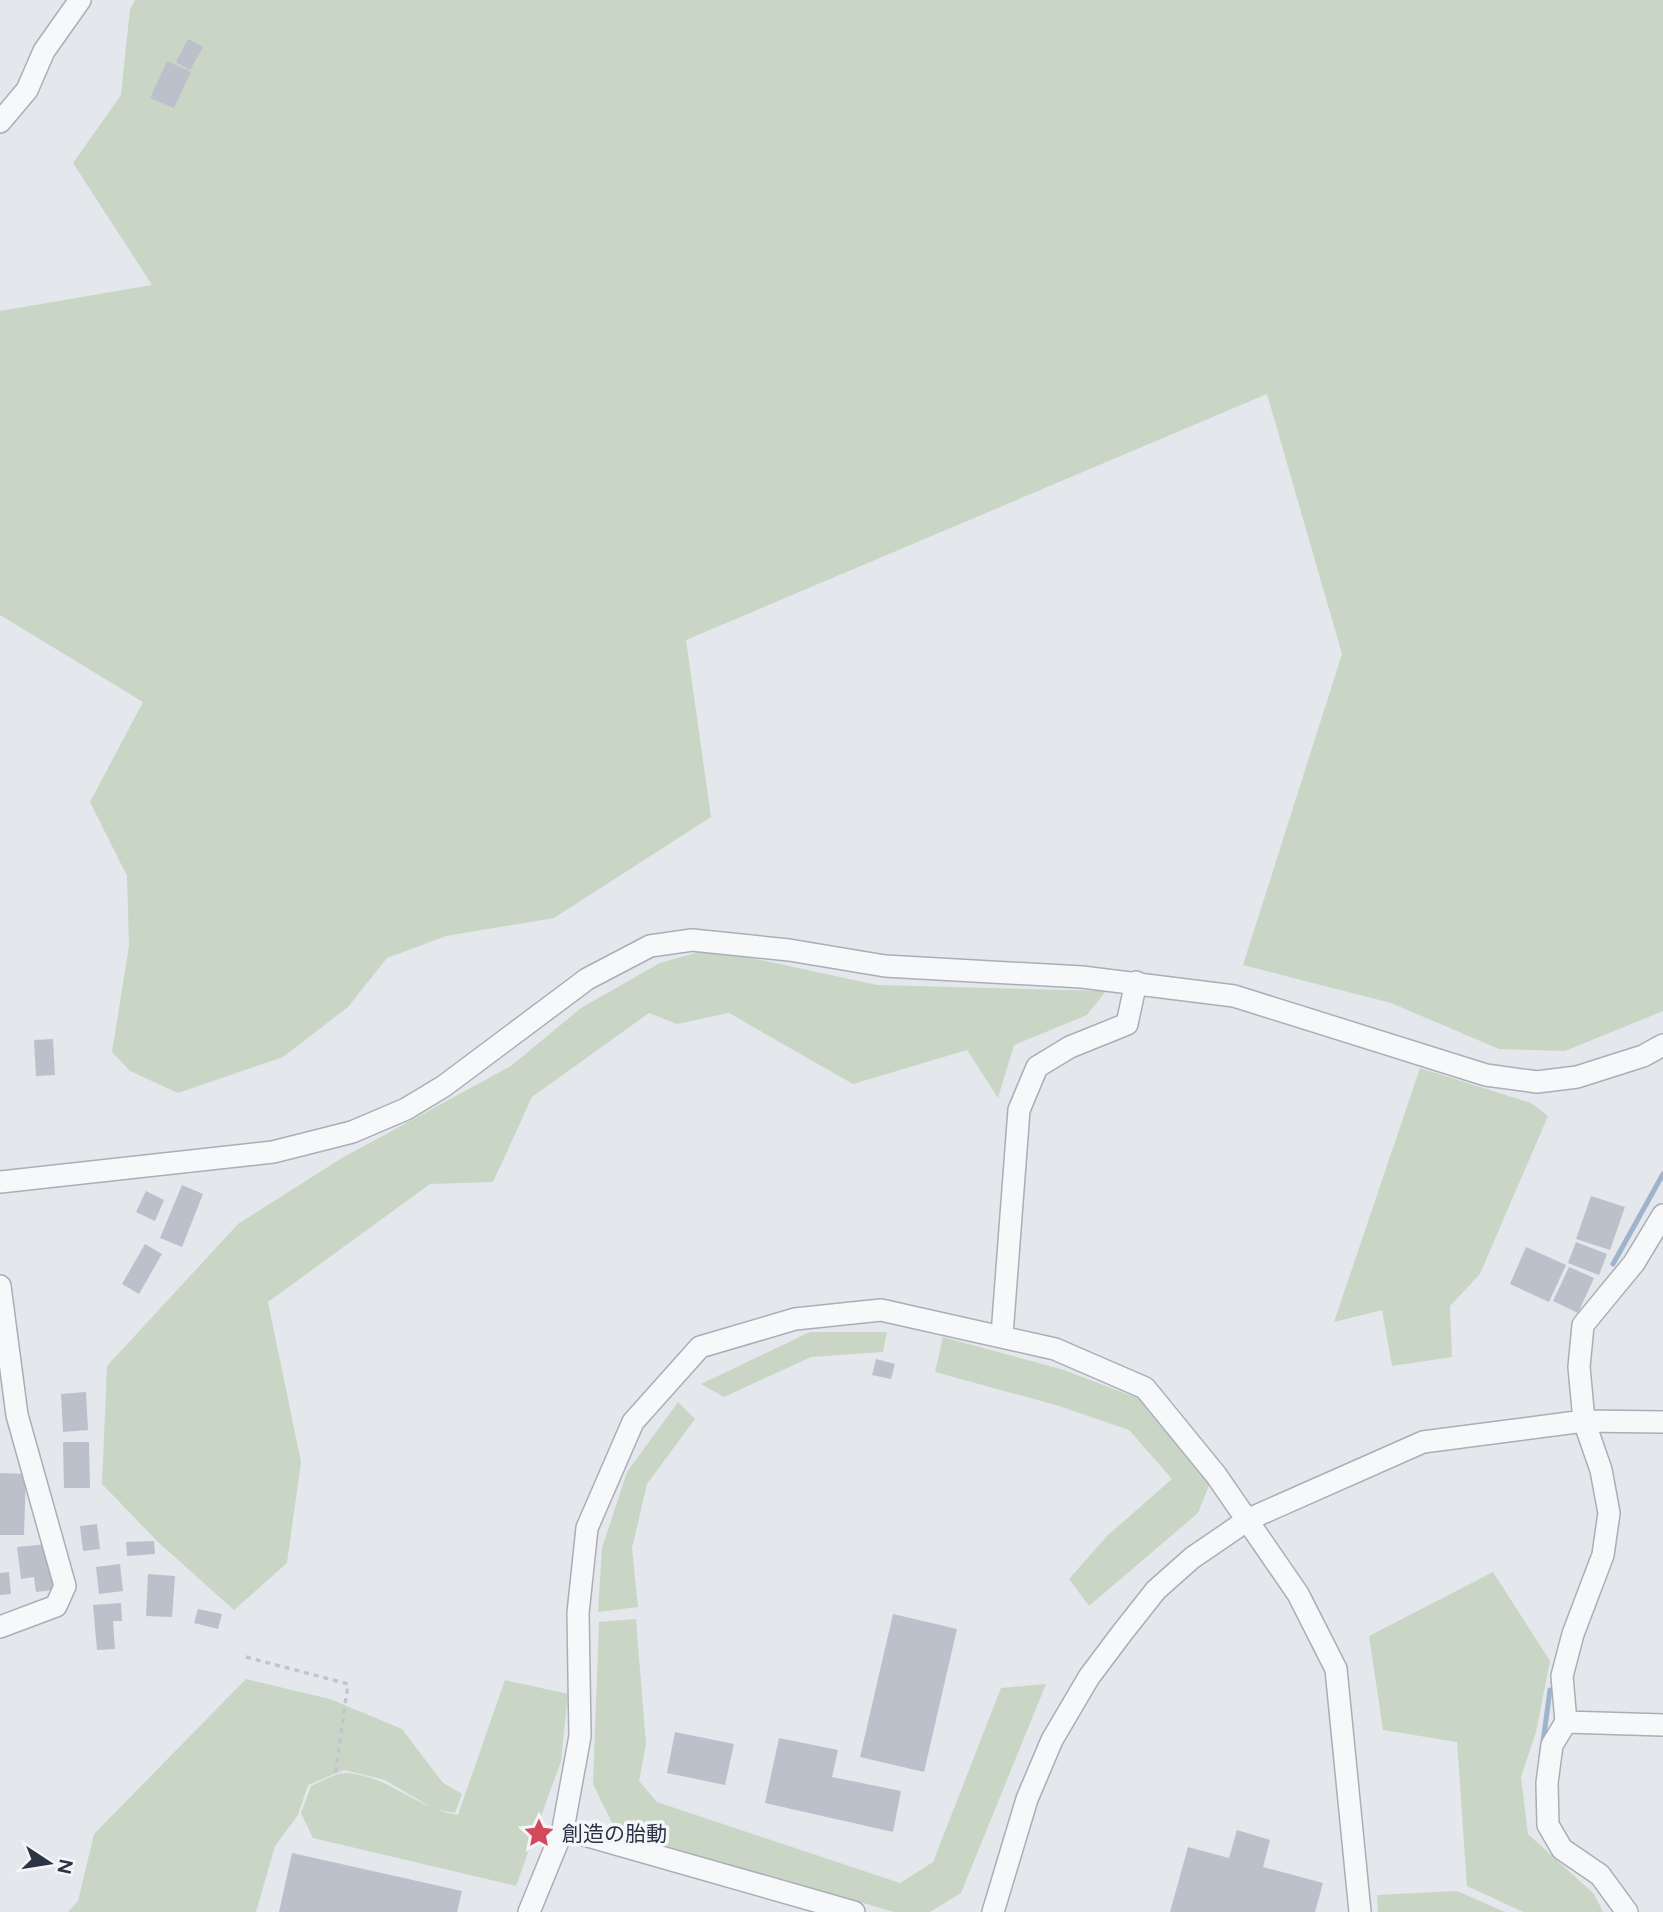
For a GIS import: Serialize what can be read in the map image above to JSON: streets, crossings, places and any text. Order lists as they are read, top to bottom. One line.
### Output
{"places":{"place":["創造の胎動"]},"north":"right"}
